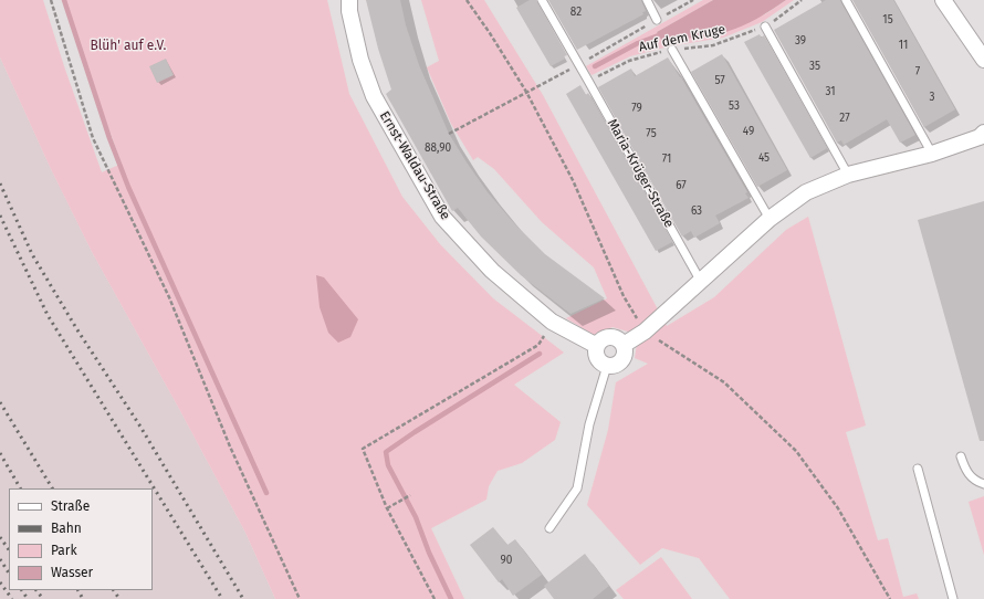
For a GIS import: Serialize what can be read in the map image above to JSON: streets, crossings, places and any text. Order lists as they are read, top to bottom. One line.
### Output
{"streets":{"street":["Ernst-Waldau-Straße"],"lane":["Maria-Krüger-Straße"],"path":["Auf dem Kruge"]},"crossings":[["Auf dem Kruge","Maria-Krüger-Straße"]],"parks":["Blüh' auf e.V."],"house_numbers":["82","15","39","11","35","7","57","31","3","53","79","27","49","75","88,90","45","71","67","63","90"],"legend":["Straße","Bahn","Park","Wasser"]}
